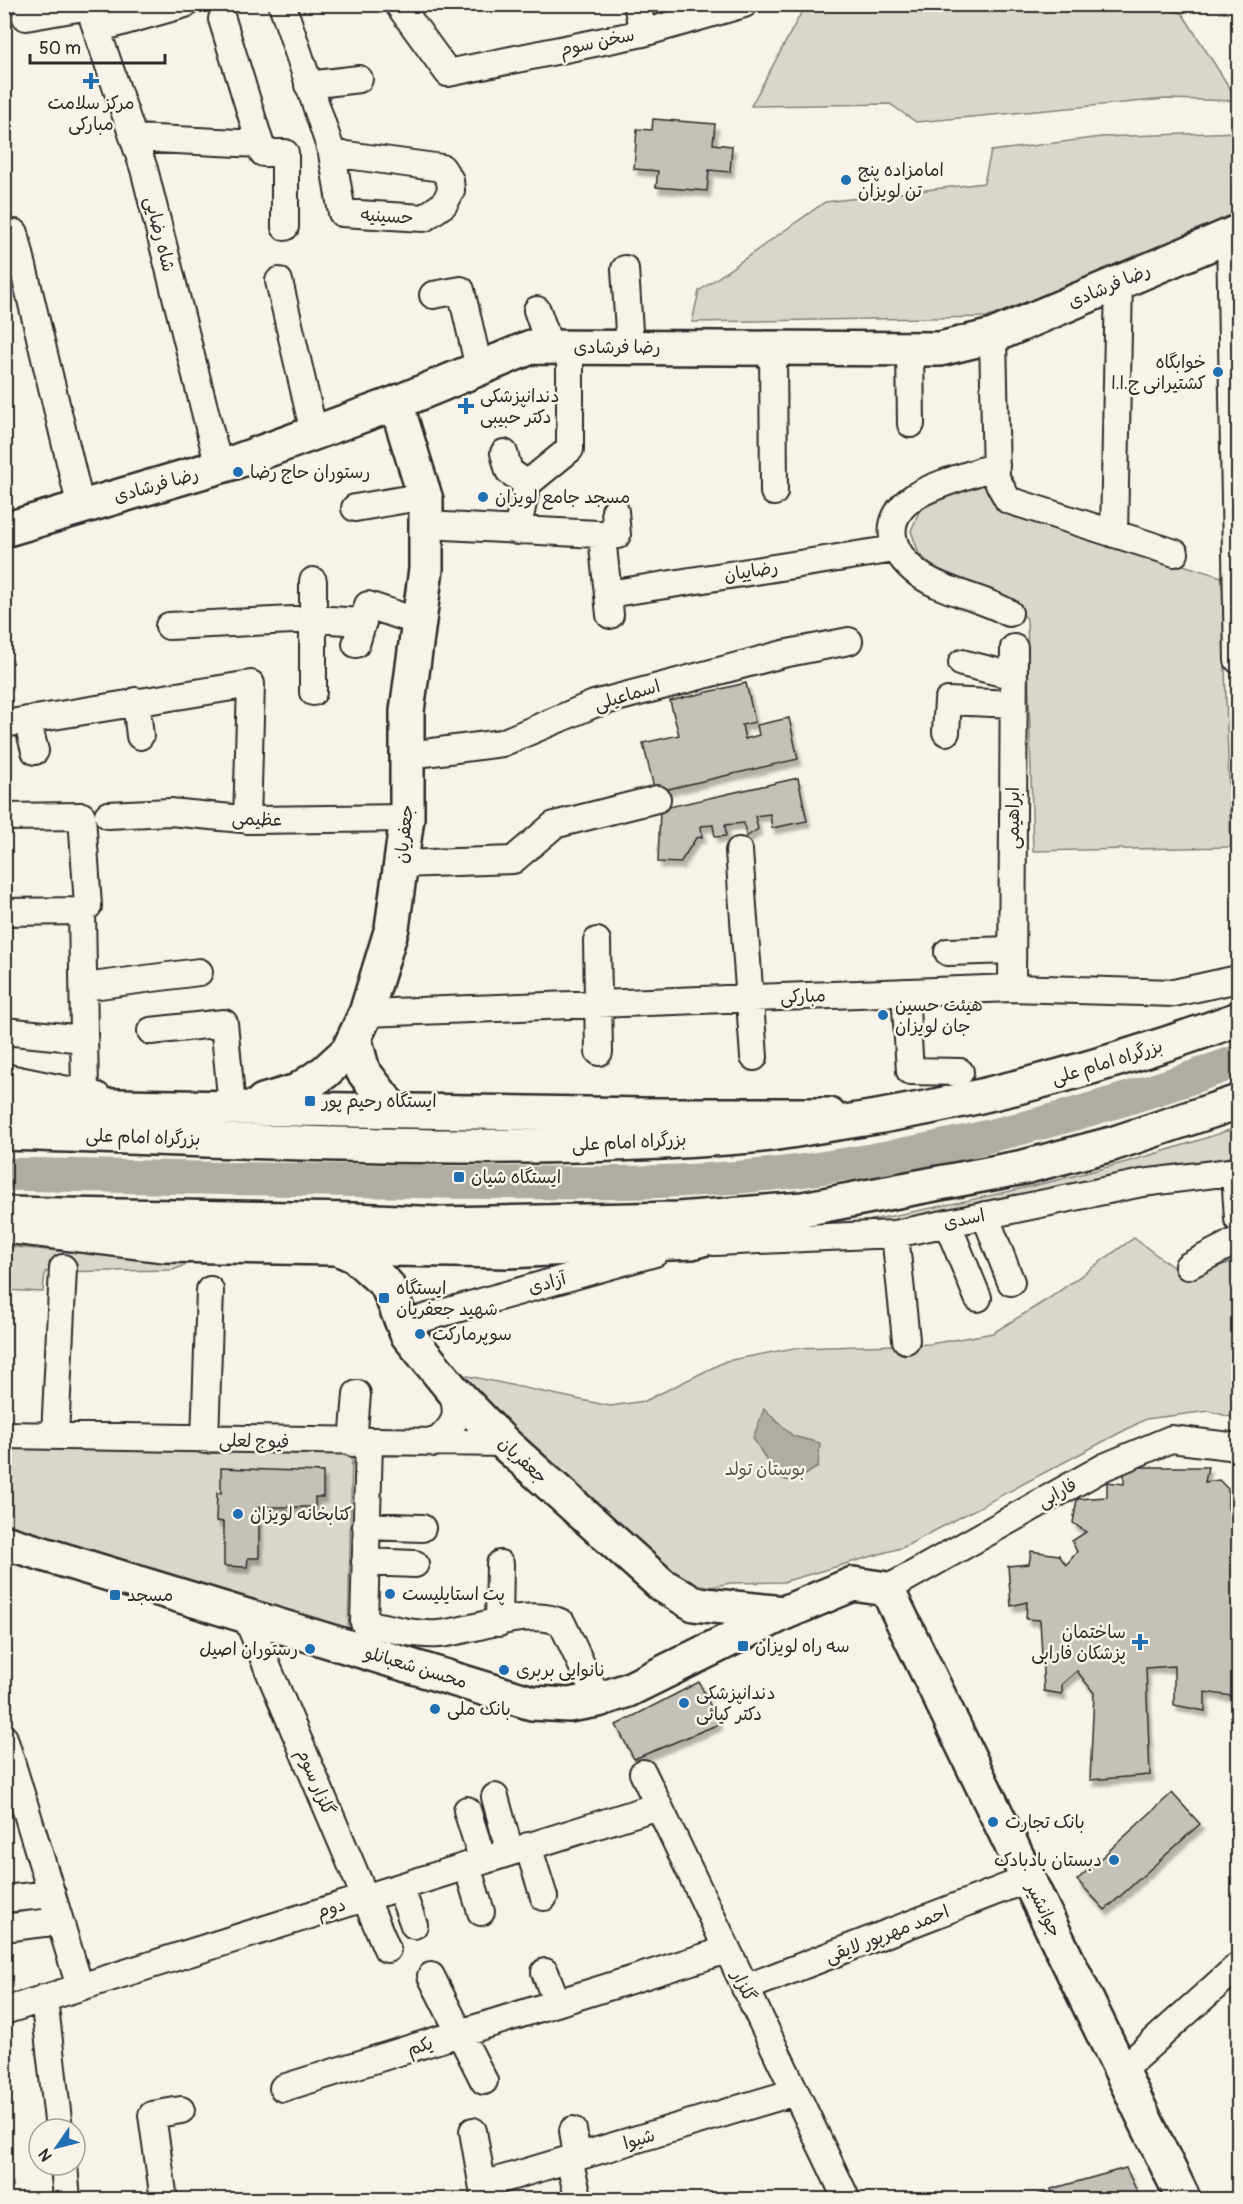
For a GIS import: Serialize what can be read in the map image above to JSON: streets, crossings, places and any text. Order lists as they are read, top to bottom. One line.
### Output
{"streets":{"main road":["رضا فرشادی","جعفریان","بزرگراه امام علی","محسن شعبانلو","جوانشیر"],"street":["سخن سوم","شاه رضایی","رضاییان","اسماعیلی","ابراهیمی","عظیمی","مبارکی","اسدی","آزادی","فیوج لعلی","فارابی","گلزار سوم","دوم","احمد مهرپور لایقی","گلزار","یکم","شیوا"]},"crossings":[["شاه رضایی","رضا فرشادی"],["رضا فرشادی","جعفریان"],["اسماعیلی","جعفریان"],["ابراهیمی","مبارکی"],["عظیمی","جعفریان"],["جعفریان","مبارکی"],["جعفریان","آزادی"],["جعفریان","فیوج لعلی"],["اسدی","آزادی"],["فارابی","محسن شعبانلو"],["فارابی","جوانشیر"],["محسن شعبانلو","گلزار سوم"],["محسن شعبانلو","جوانشیر"],["گلزار سوم","دوم"],["دوم","گلزار"],["جوانشیر","احمد مهرپور لایقی"],["احمد مهرپور لایقی","گلزار"],["گلزار","یکم"],["گلزار","شیوا"]],"parks":["بوستان تولد"],"places":{"health":["مرکز سلامت مبارکی","دندانپزشکی دکتر حبیبی","ساختمان پزشکان فارابی"],"other":["امامزاده پنج تن لویزان","خوابگاه کشتیرانی ج.ا.ا","رستوران حاج رضا","مسجد جامع لویزان","هیئت حسین جان لویزان","سوپرمارکت","کتابخانه لویزان","پت استایلیست","رستوران اصیل","نانوایی بربری","دندانپزشکی دکتر کیائی","بانک ملی","بانک تجارت","دبستان بادبادک"],"transit":["ایستگاه رحیم پور","ایستگاه شیان","ایستگاه شهید جعفریان","مسجد","سه راه لویزان"]},"scale_bar":"50 m","north":"bottom left"}
